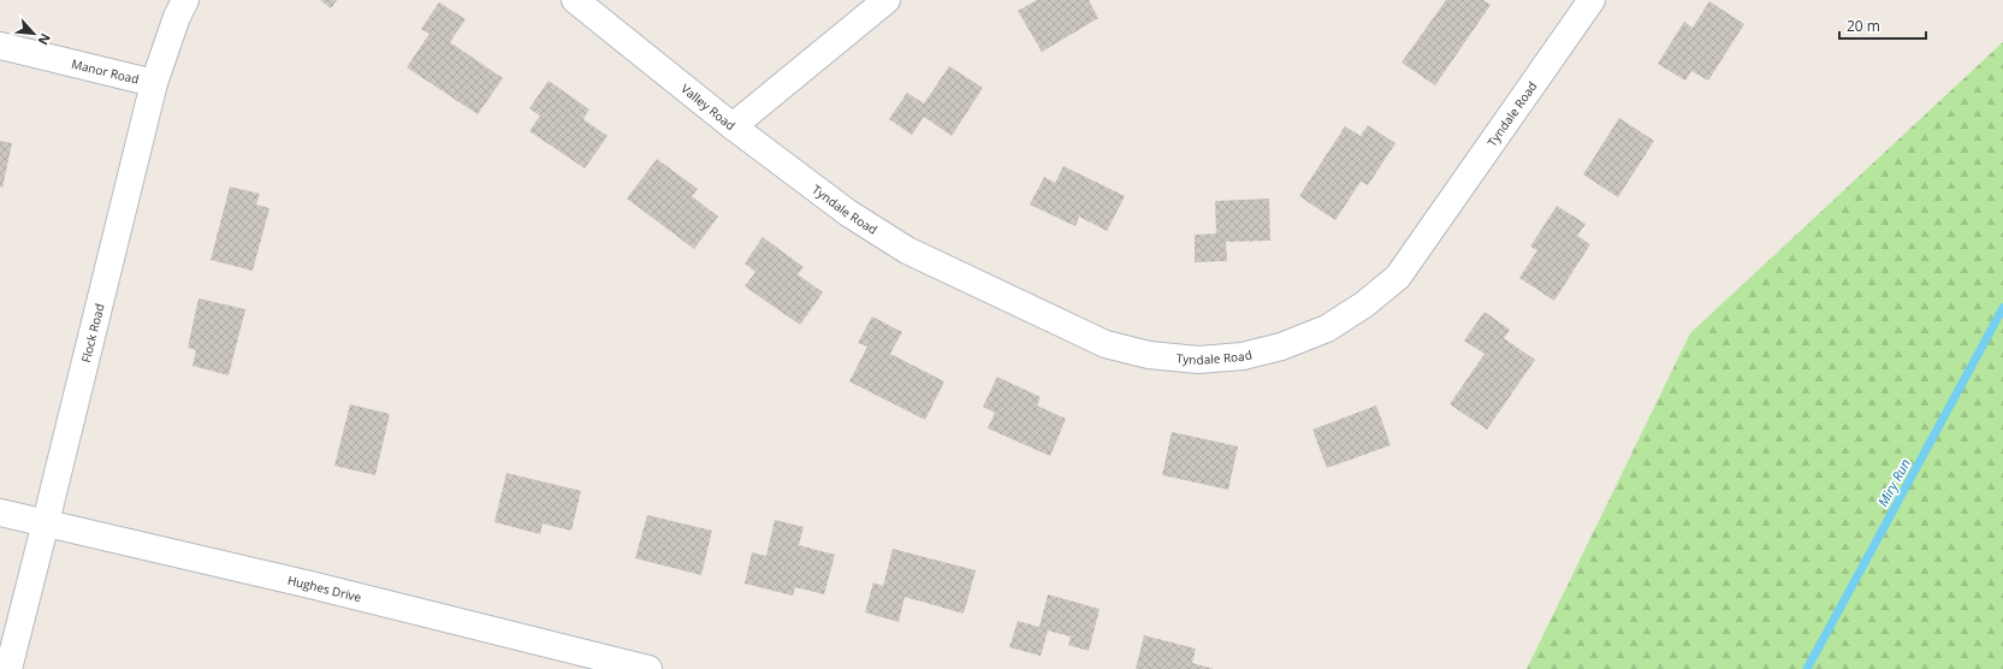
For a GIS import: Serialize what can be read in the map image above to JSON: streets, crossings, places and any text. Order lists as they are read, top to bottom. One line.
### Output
{"streets":{"street":["Manor Road","Valley Road","Tyndale Road","Flock Road","Hughes Drive"]},"crossings":[["Manor Road","Flock Road"],["Valley Road","Tyndale Road"],["Flock Road","Hughes Drive"]],"water":["Miry Run"],"scale_bar":"20 m","north":"bottom right"}
